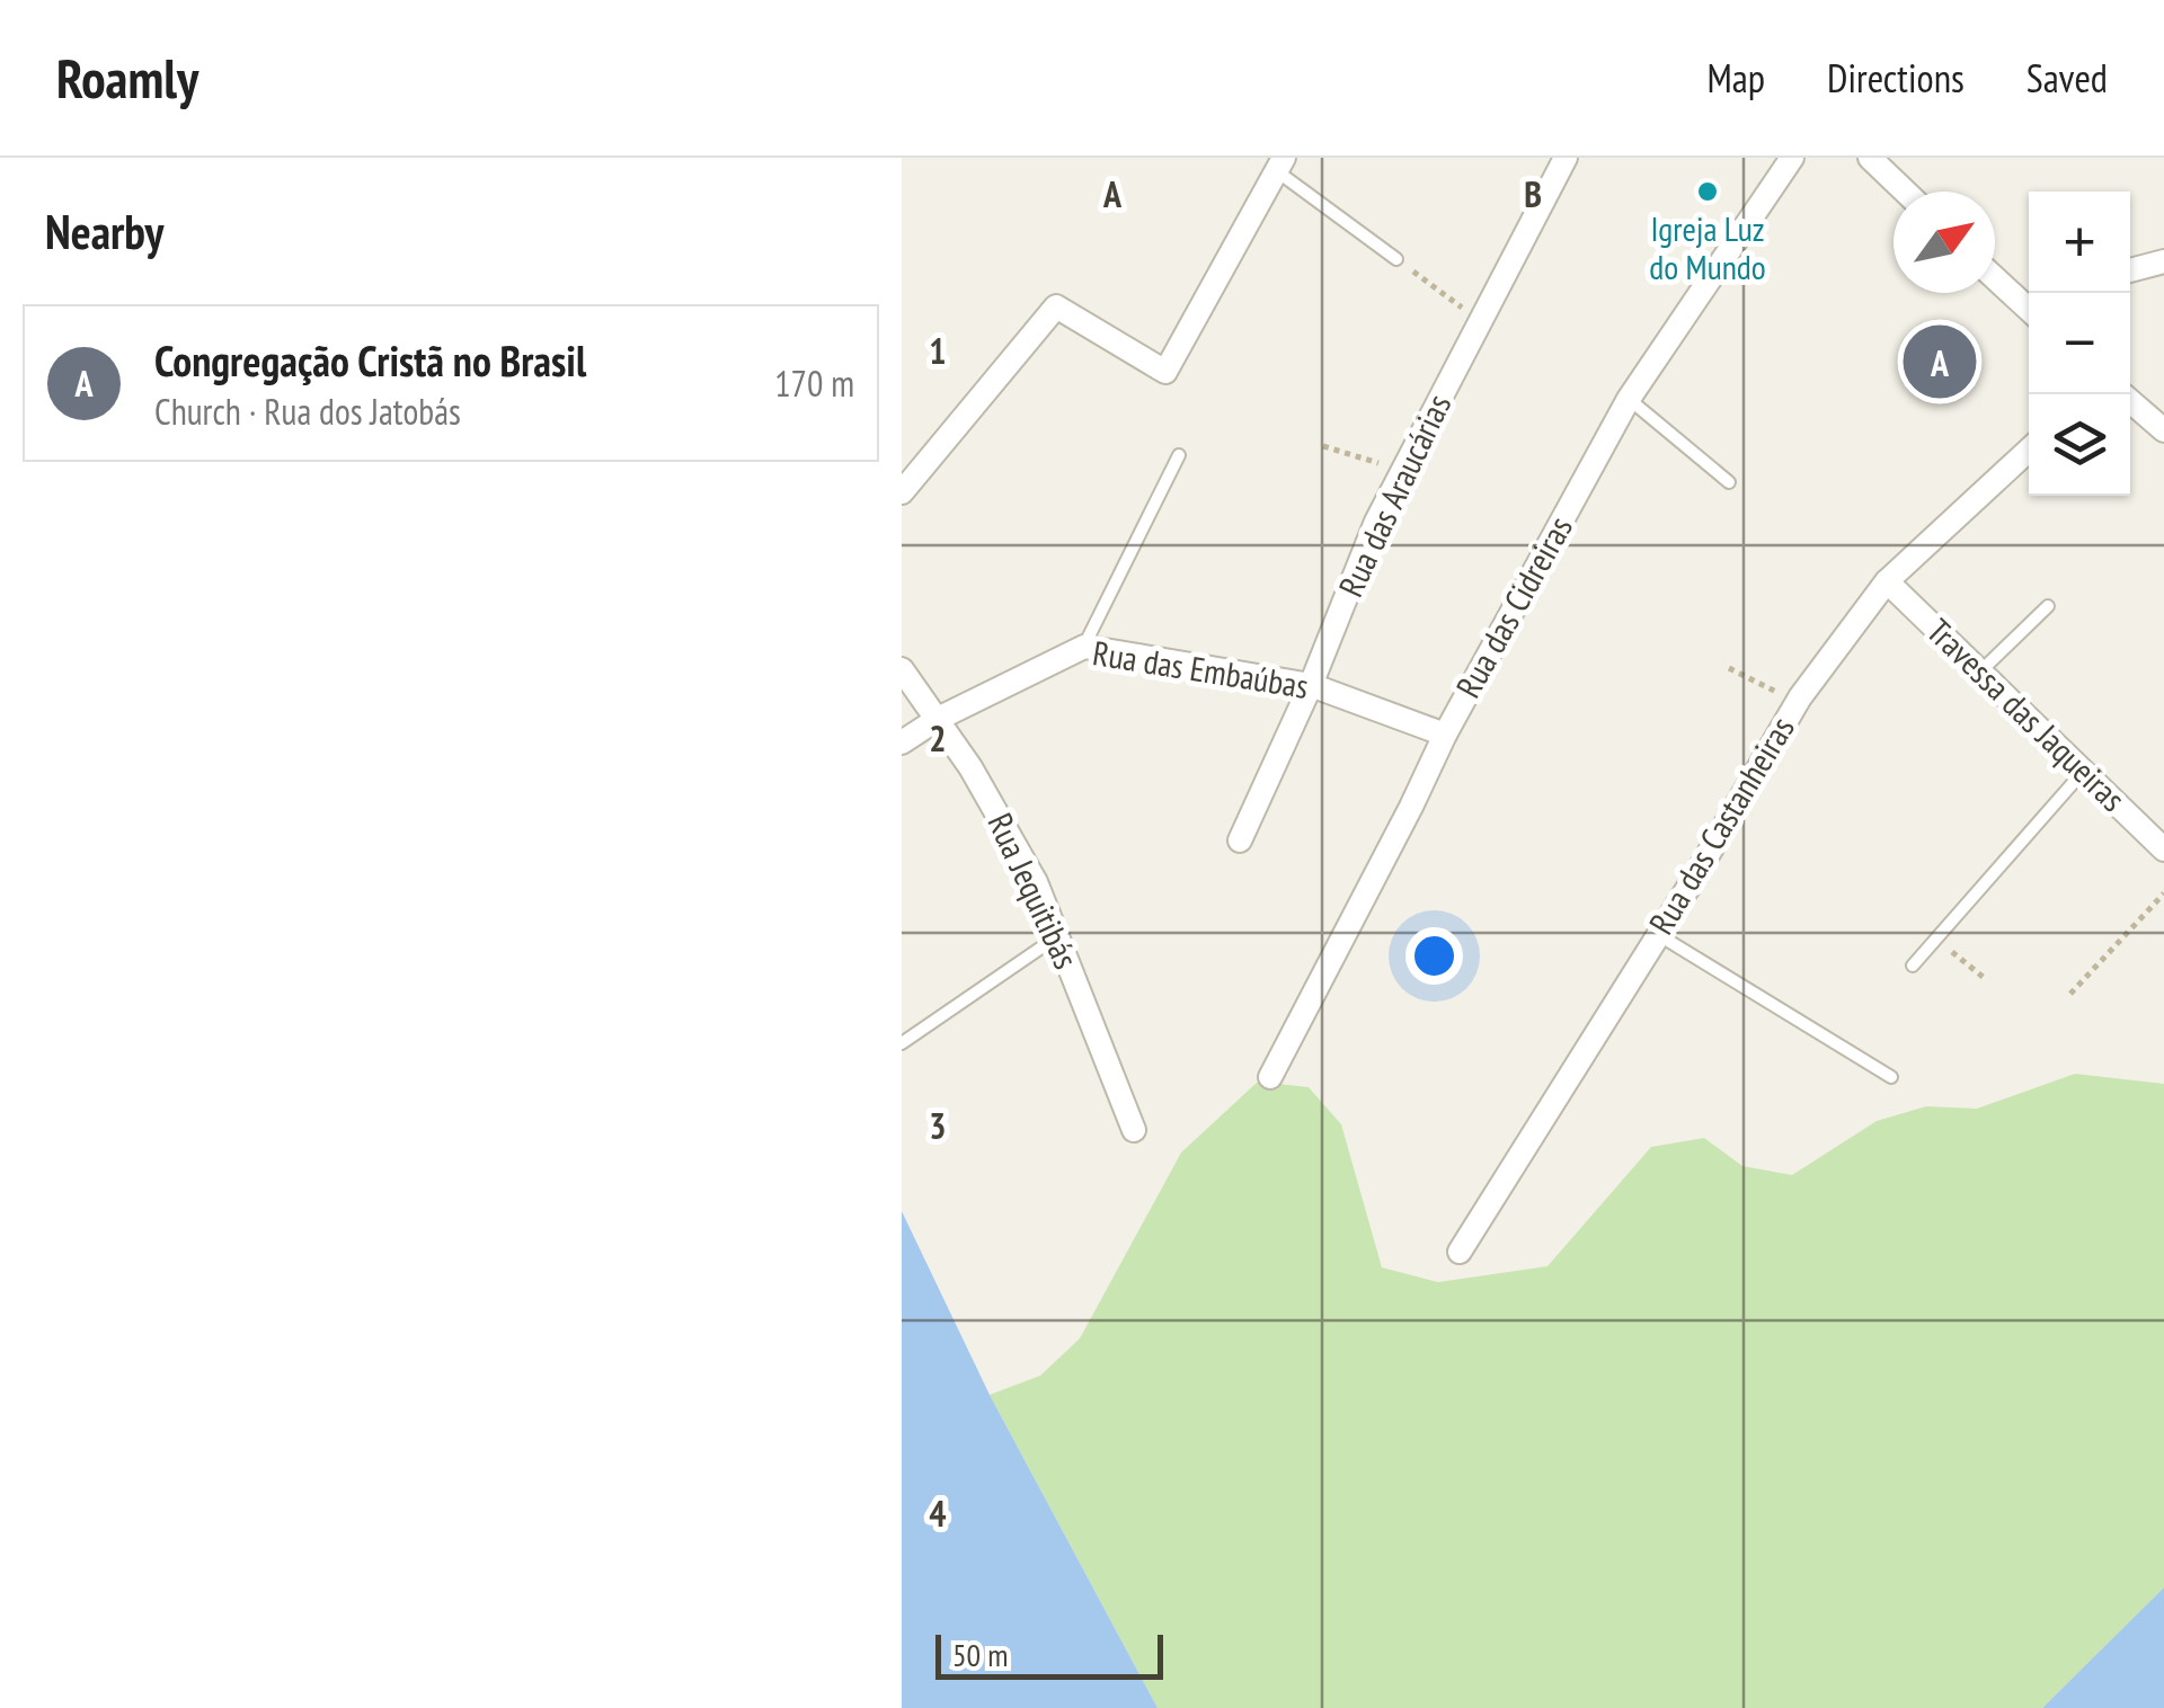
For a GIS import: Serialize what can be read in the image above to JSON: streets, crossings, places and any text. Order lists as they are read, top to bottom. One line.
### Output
{"streets":{"street":["Rua das Araucárias","Rua das Cidreiras","Rua das Embaúbas","Travessa das Jaqueiras","Rua das Castanheiras","Rua Jequitibás"]},"crossings":[["Rua das Araucárias","Rua das Embaúbas"],["Rua das Cidreiras","Rua das Embaúbas"],["Rua das Embaúbas","Rua Jequitibás"],["Travessa das Jaqueiras","Rua das Castanheiras"]],"places":["Igreja Luz do Mundo"],"scale_bar":"50 m","north":"top right","page":{"header":"Roamly","nav":["Map","Directions","Saved"],"heading":"Nearby","map_buttons":["+","−"],"list":[{"mark":"A","name":"Congregação Cristã no Brasil","note":"Church · Rua dos Jatobás","value":"170 m"}],"pins":"A","scale":"50 m"},"grid":{"columns":["A","B"],"rows":["1","2","3","4"]}}
